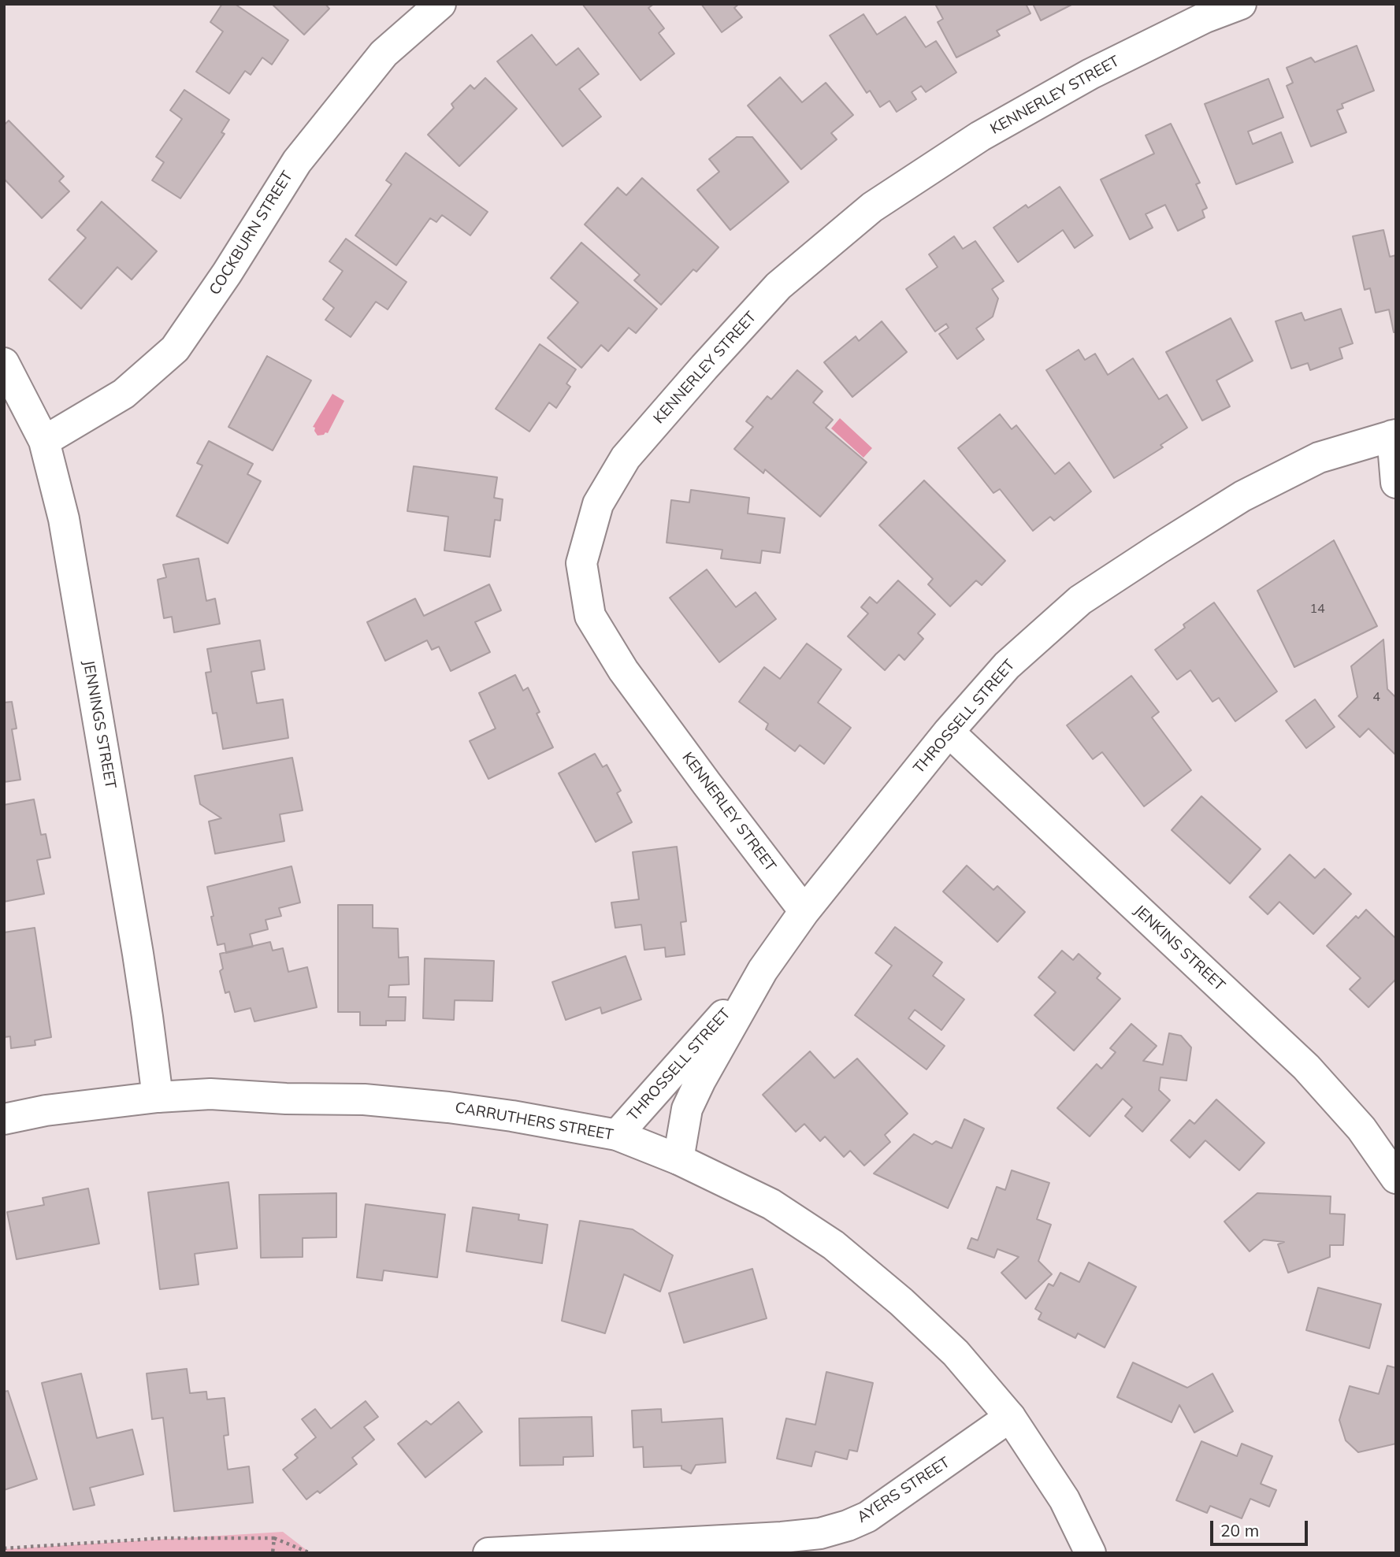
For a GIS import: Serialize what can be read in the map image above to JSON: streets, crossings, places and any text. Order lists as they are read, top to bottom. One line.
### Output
{"streets":{"street":["KENNERLEY STREET","COCKBURN STREET","THROSSELL STREET","JENNINGS STREET","JENKINS STREET","CARRUTHERS STREET","AYERS STREET"]},"crossings":[["KENNERLEY STREET","THROSSELL STREET"],["COCKBURN STREET","JENNINGS STREET"],["THROSSELL STREET","JENKINS STREET"],["THROSSELL STREET","CARRUTHERS STREET"],["JENNINGS STREET","CARRUTHERS STREET"],["CARRUTHERS STREET","AYERS STREET"]],"house_numbers":["14","4"],"scale_bar":"20 m"}
